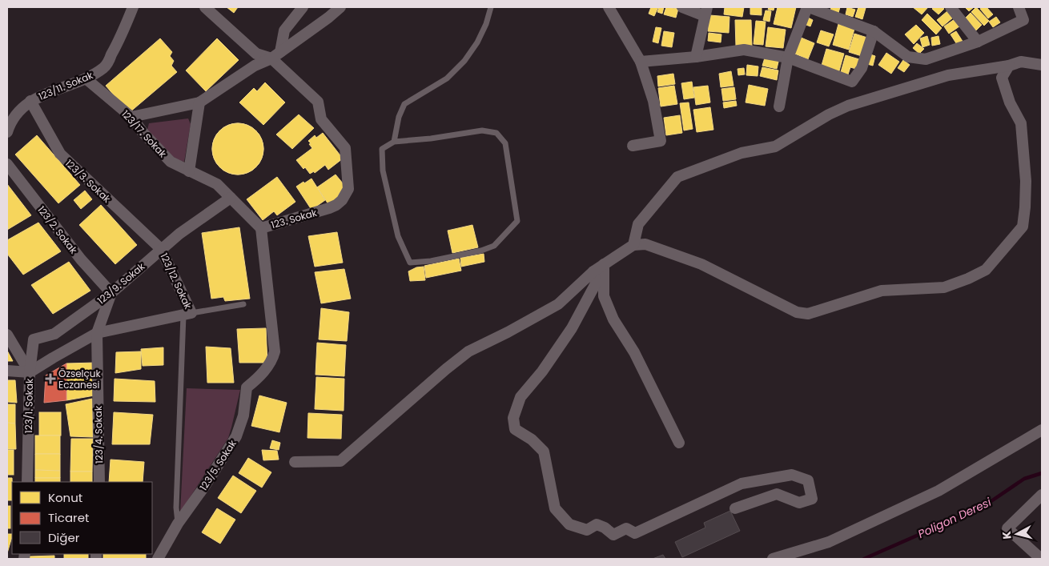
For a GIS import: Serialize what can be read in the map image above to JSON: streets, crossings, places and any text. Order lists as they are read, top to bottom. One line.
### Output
{"streets":{"street":["123/11. Sokak","123/17. Sokak","123/3. Sokak","123. Sokak","123/2. Sokak","123/12. Sokak","123/9. Sokak","123/1. Sokak","123/4. Sokak","123/5. Sokak"]},"crossings":[["123/11. Sokak","123/17. Sokak"],["123/11. Sokak","123/3. Sokak"],["123/17. Sokak","123. Sokak"],["123/17. Sokak","123/9. Sokak"],["123/3. Sokak","123/12. Sokak"],["123/3. Sokak","123/9. Sokak"],["123. Sokak","123/5. Sokak"],["123/2. Sokak","123/9. Sokak"],["123/2. Sokak","123/4. Sokak"],["123/12. Sokak","123/9. Sokak"],["123/9. Sokak","123/1. Sokak"],["123/9. Sokak","123/4. Sokak"]],"water":["Poligon Deresi"],"places":{"health":["Özselçuk Eczanesi"]},"legend":["Konut","Ticaret","Diğer"],"north":"left"}
